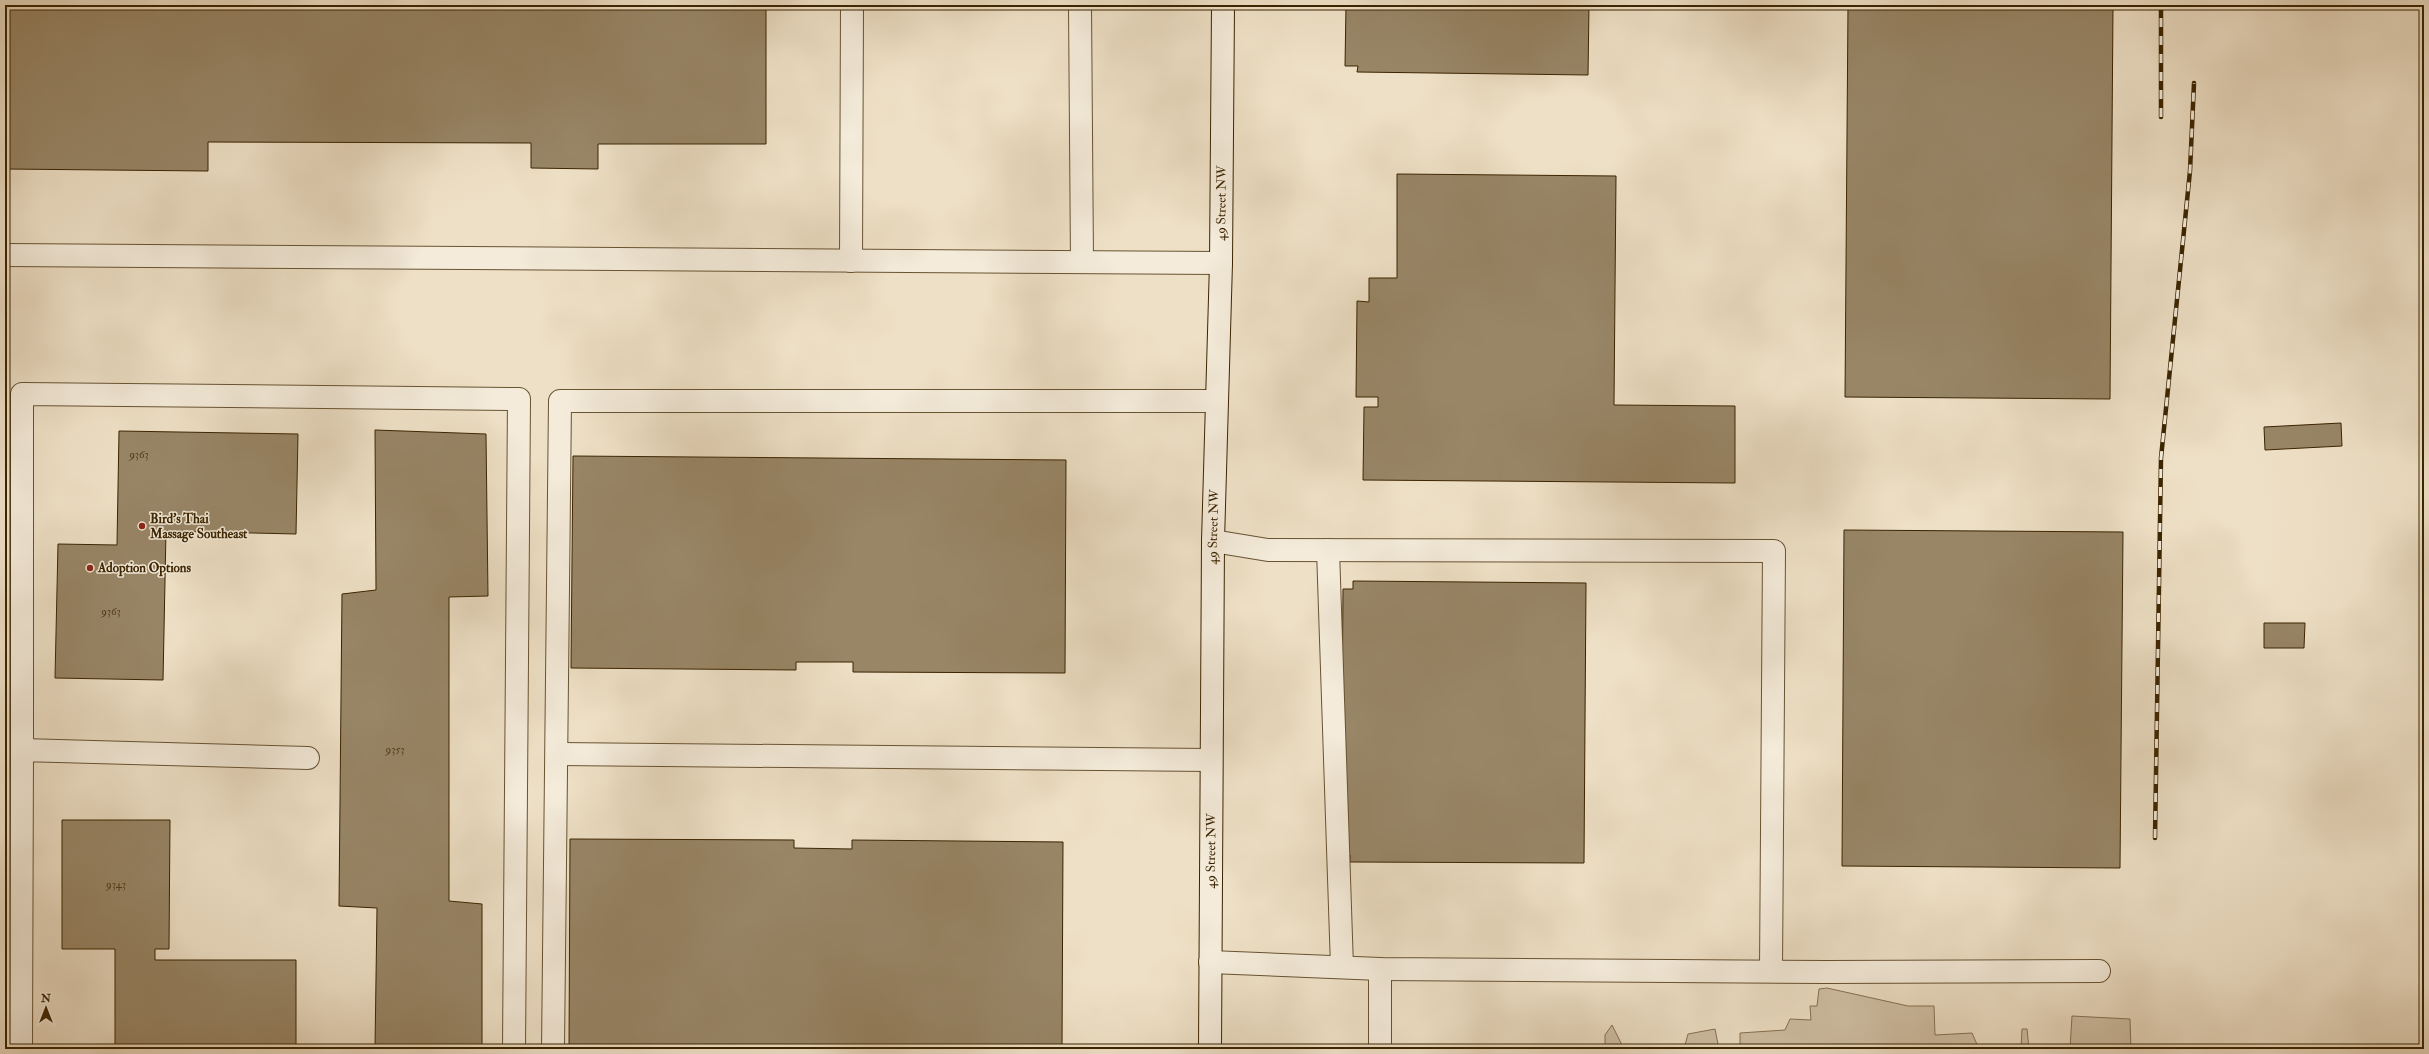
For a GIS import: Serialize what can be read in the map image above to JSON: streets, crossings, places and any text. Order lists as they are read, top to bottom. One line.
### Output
{"streets":{"street":["49 Street NW"]},"places":["Bird's Thai Massage Southeast","Adoption Options"],"house_numbers":["9363","9363","9353","9343"],"north":"top"}
